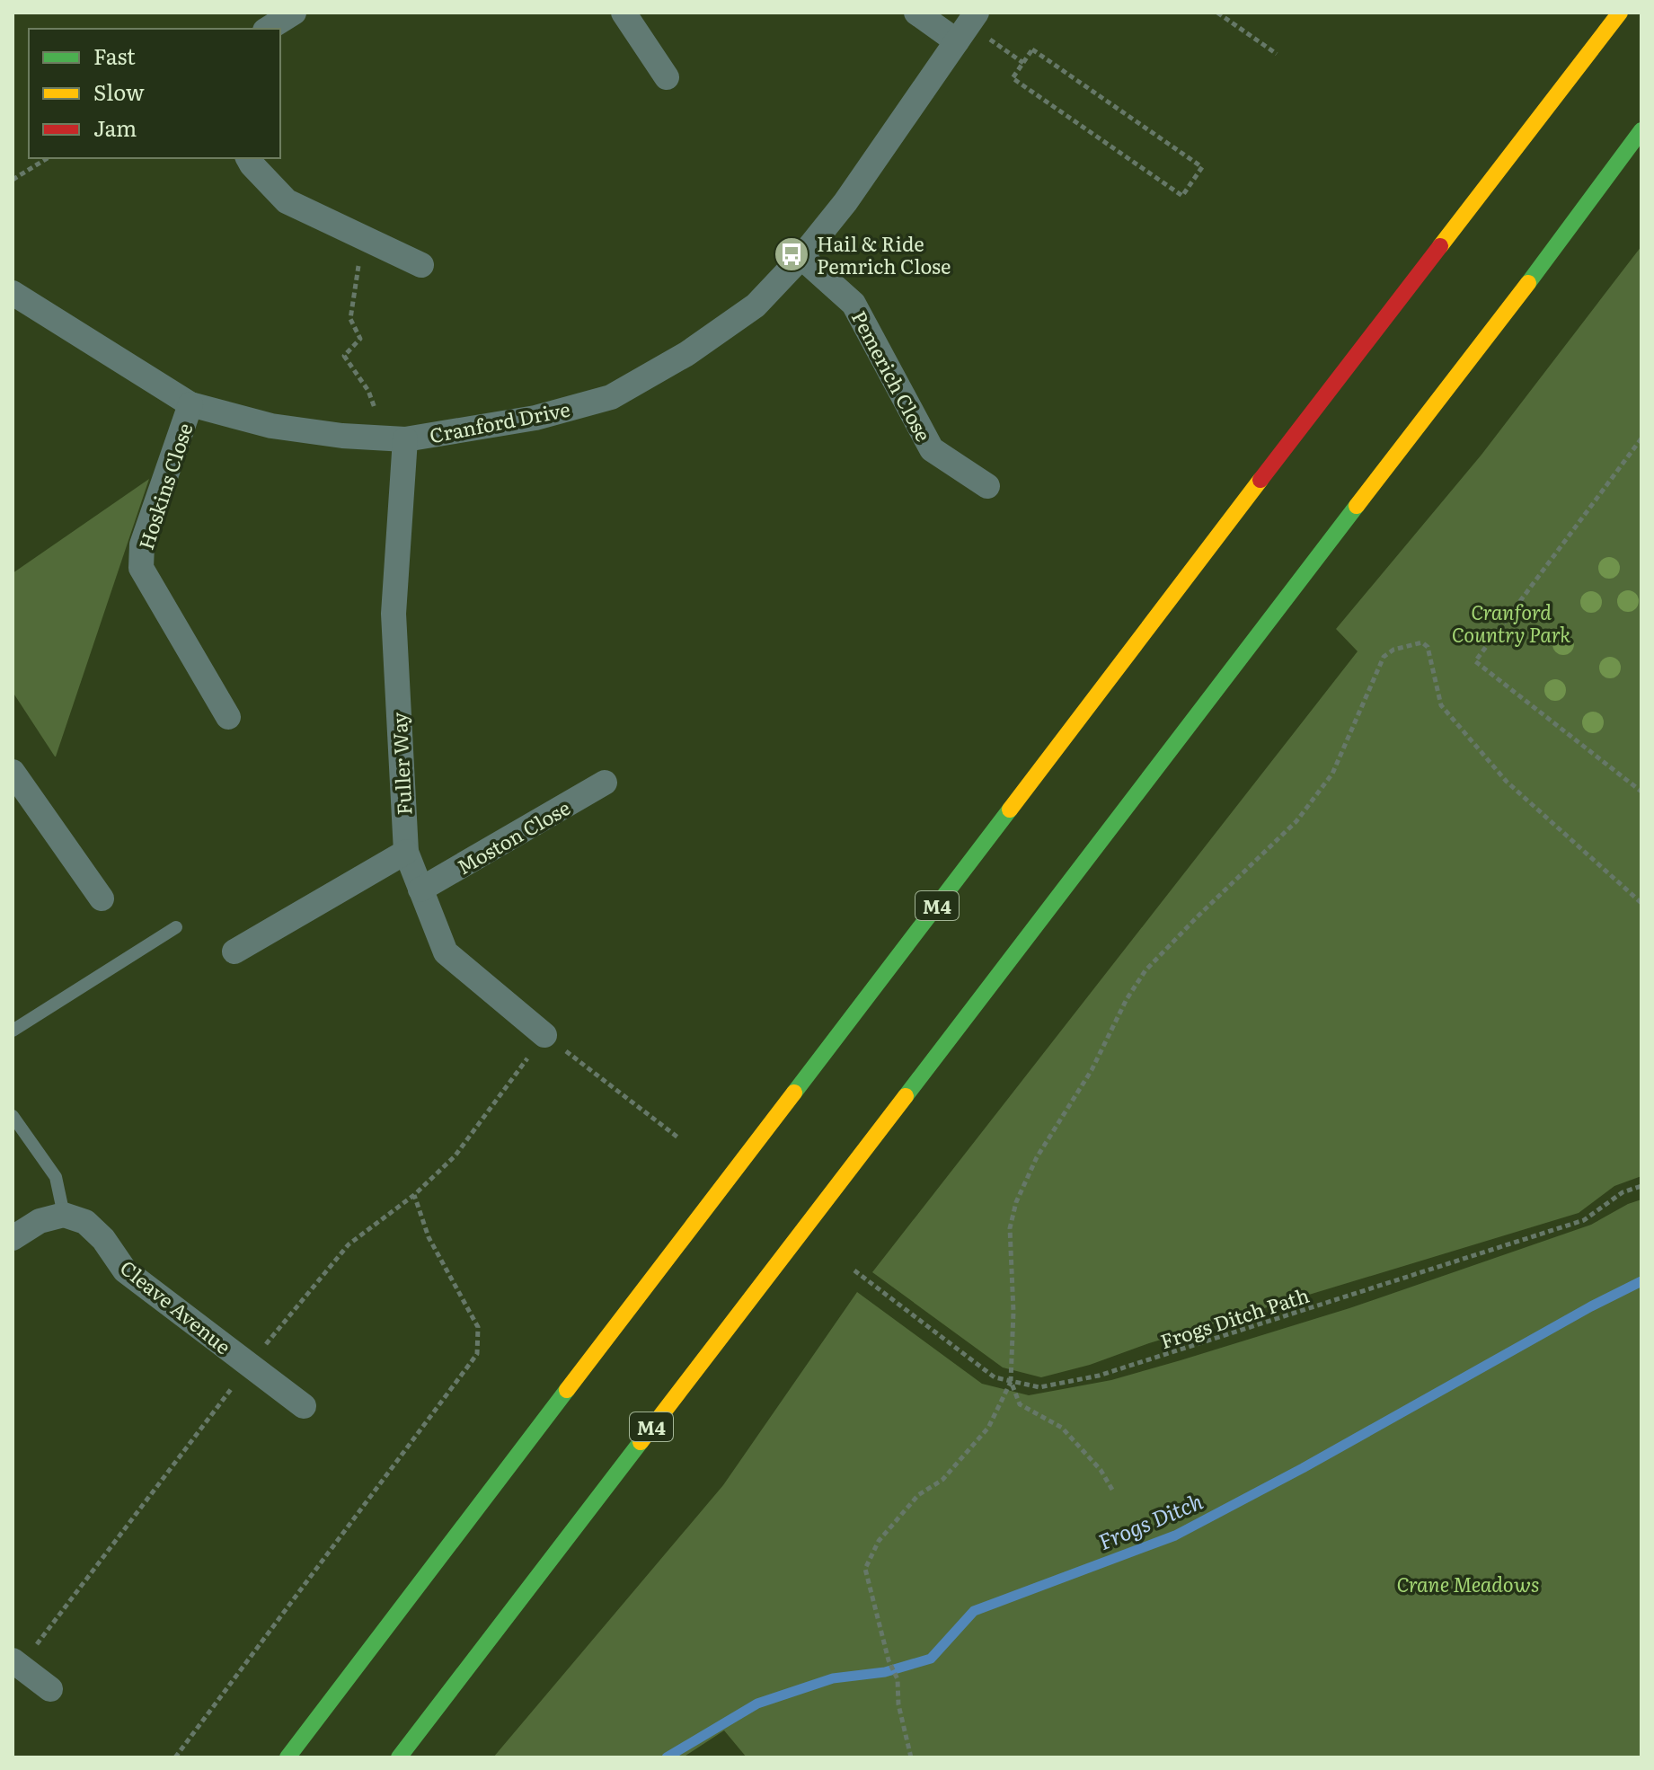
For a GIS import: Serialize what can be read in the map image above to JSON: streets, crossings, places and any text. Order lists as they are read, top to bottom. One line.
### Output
{"streets":{"highway":["M4"],"street":["Pemerich Close","Cranford Drive","Hoskins Close","Fuller Way","Moston Close","Cleave Avenue"],"path":["Frogs Ditch Path"]},"crossings":[["Pemerich Close","Cranford Drive"],["Cranford Drive","Hoskins Close"],["Cranford Drive","Fuller Way"],["Fuller Way","Moston Close"]],"water":["Frogs Ditch"],"parks":["Cranford Country Park","Crane Meadows"],"places":{"bus stop":["Hail & Ride Pemrich Close"]},"legend":["Fast","Slow","Jam"]}
